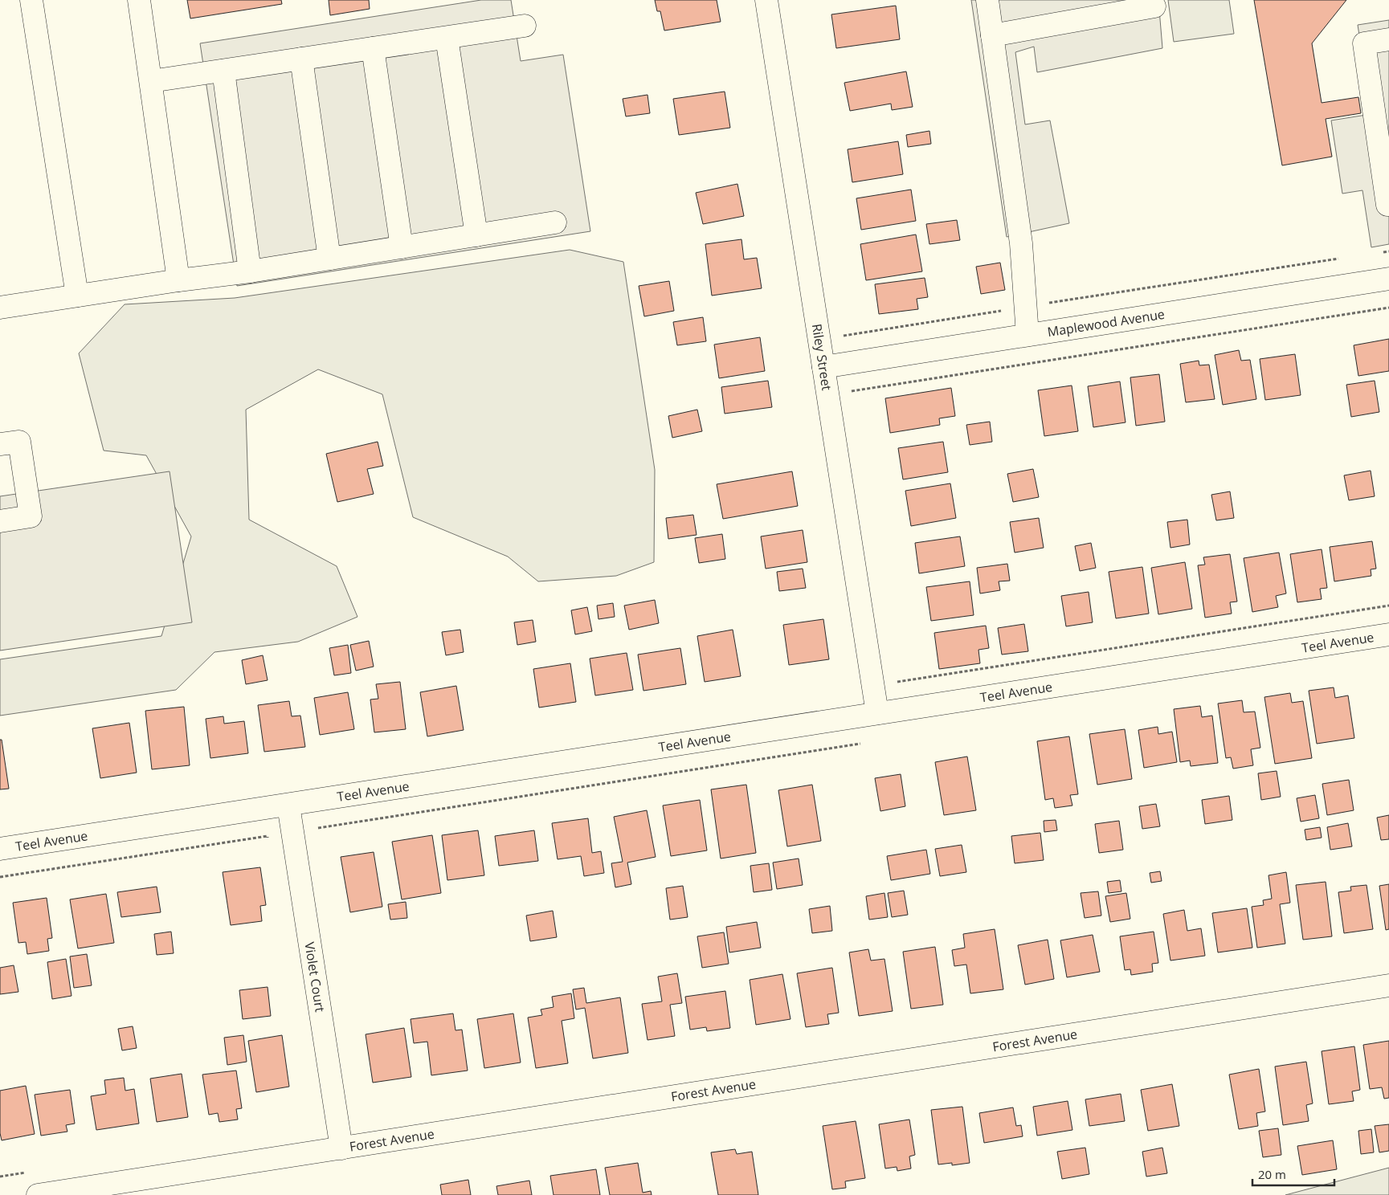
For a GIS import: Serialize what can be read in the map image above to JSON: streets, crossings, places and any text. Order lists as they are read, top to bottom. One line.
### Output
{"streets":{"street":["Maplewood Avenue","Riley Street","Teel Avenue","Violet Court","Forest Avenue"]},"crossings":[["Maplewood Avenue","Riley Street"],["Riley Street","Teel Avenue"],["Teel Avenue","Violet Court"],["Violet Court","Forest Avenue"]],"scale_bar":"20 m"}
